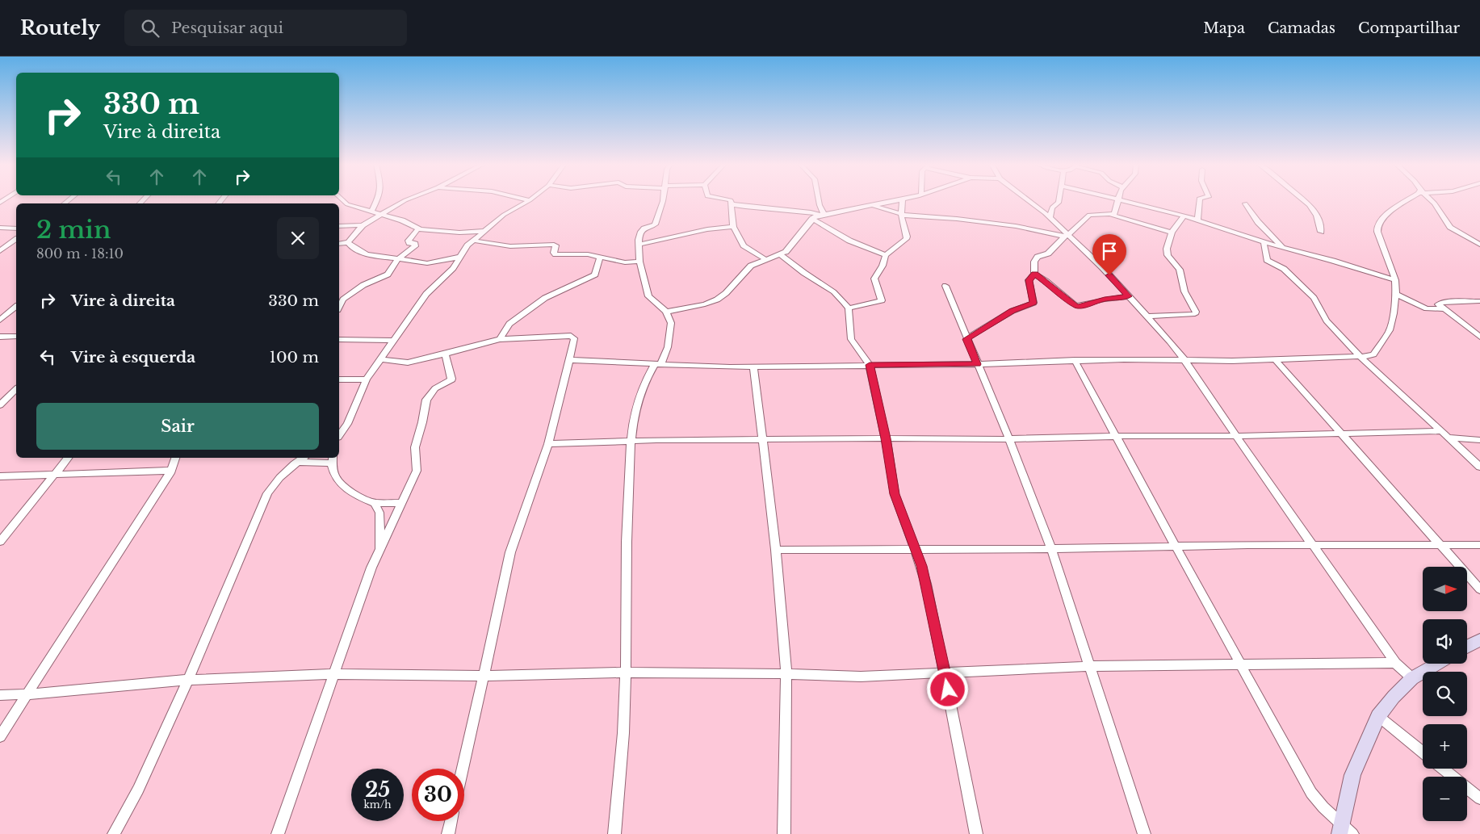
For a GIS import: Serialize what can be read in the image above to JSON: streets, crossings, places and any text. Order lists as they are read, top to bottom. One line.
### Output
{"north":"right","page":{"header":"Routely","search":"Pesquisar aqui","nav":["Mapa","Camadas","Compartilhar"],"turn":["330 m","Vire à direita"],"heading":["2 min","800 m · 18:10"],"list":[{"name":"Vire à direita","value":"330 m"},{"name":"Vire à esquerda","value":"100 m"}],"buttons":"Sair","map_buttons":["+","−"],"speed":"25 km/h","limit":"30"}}
